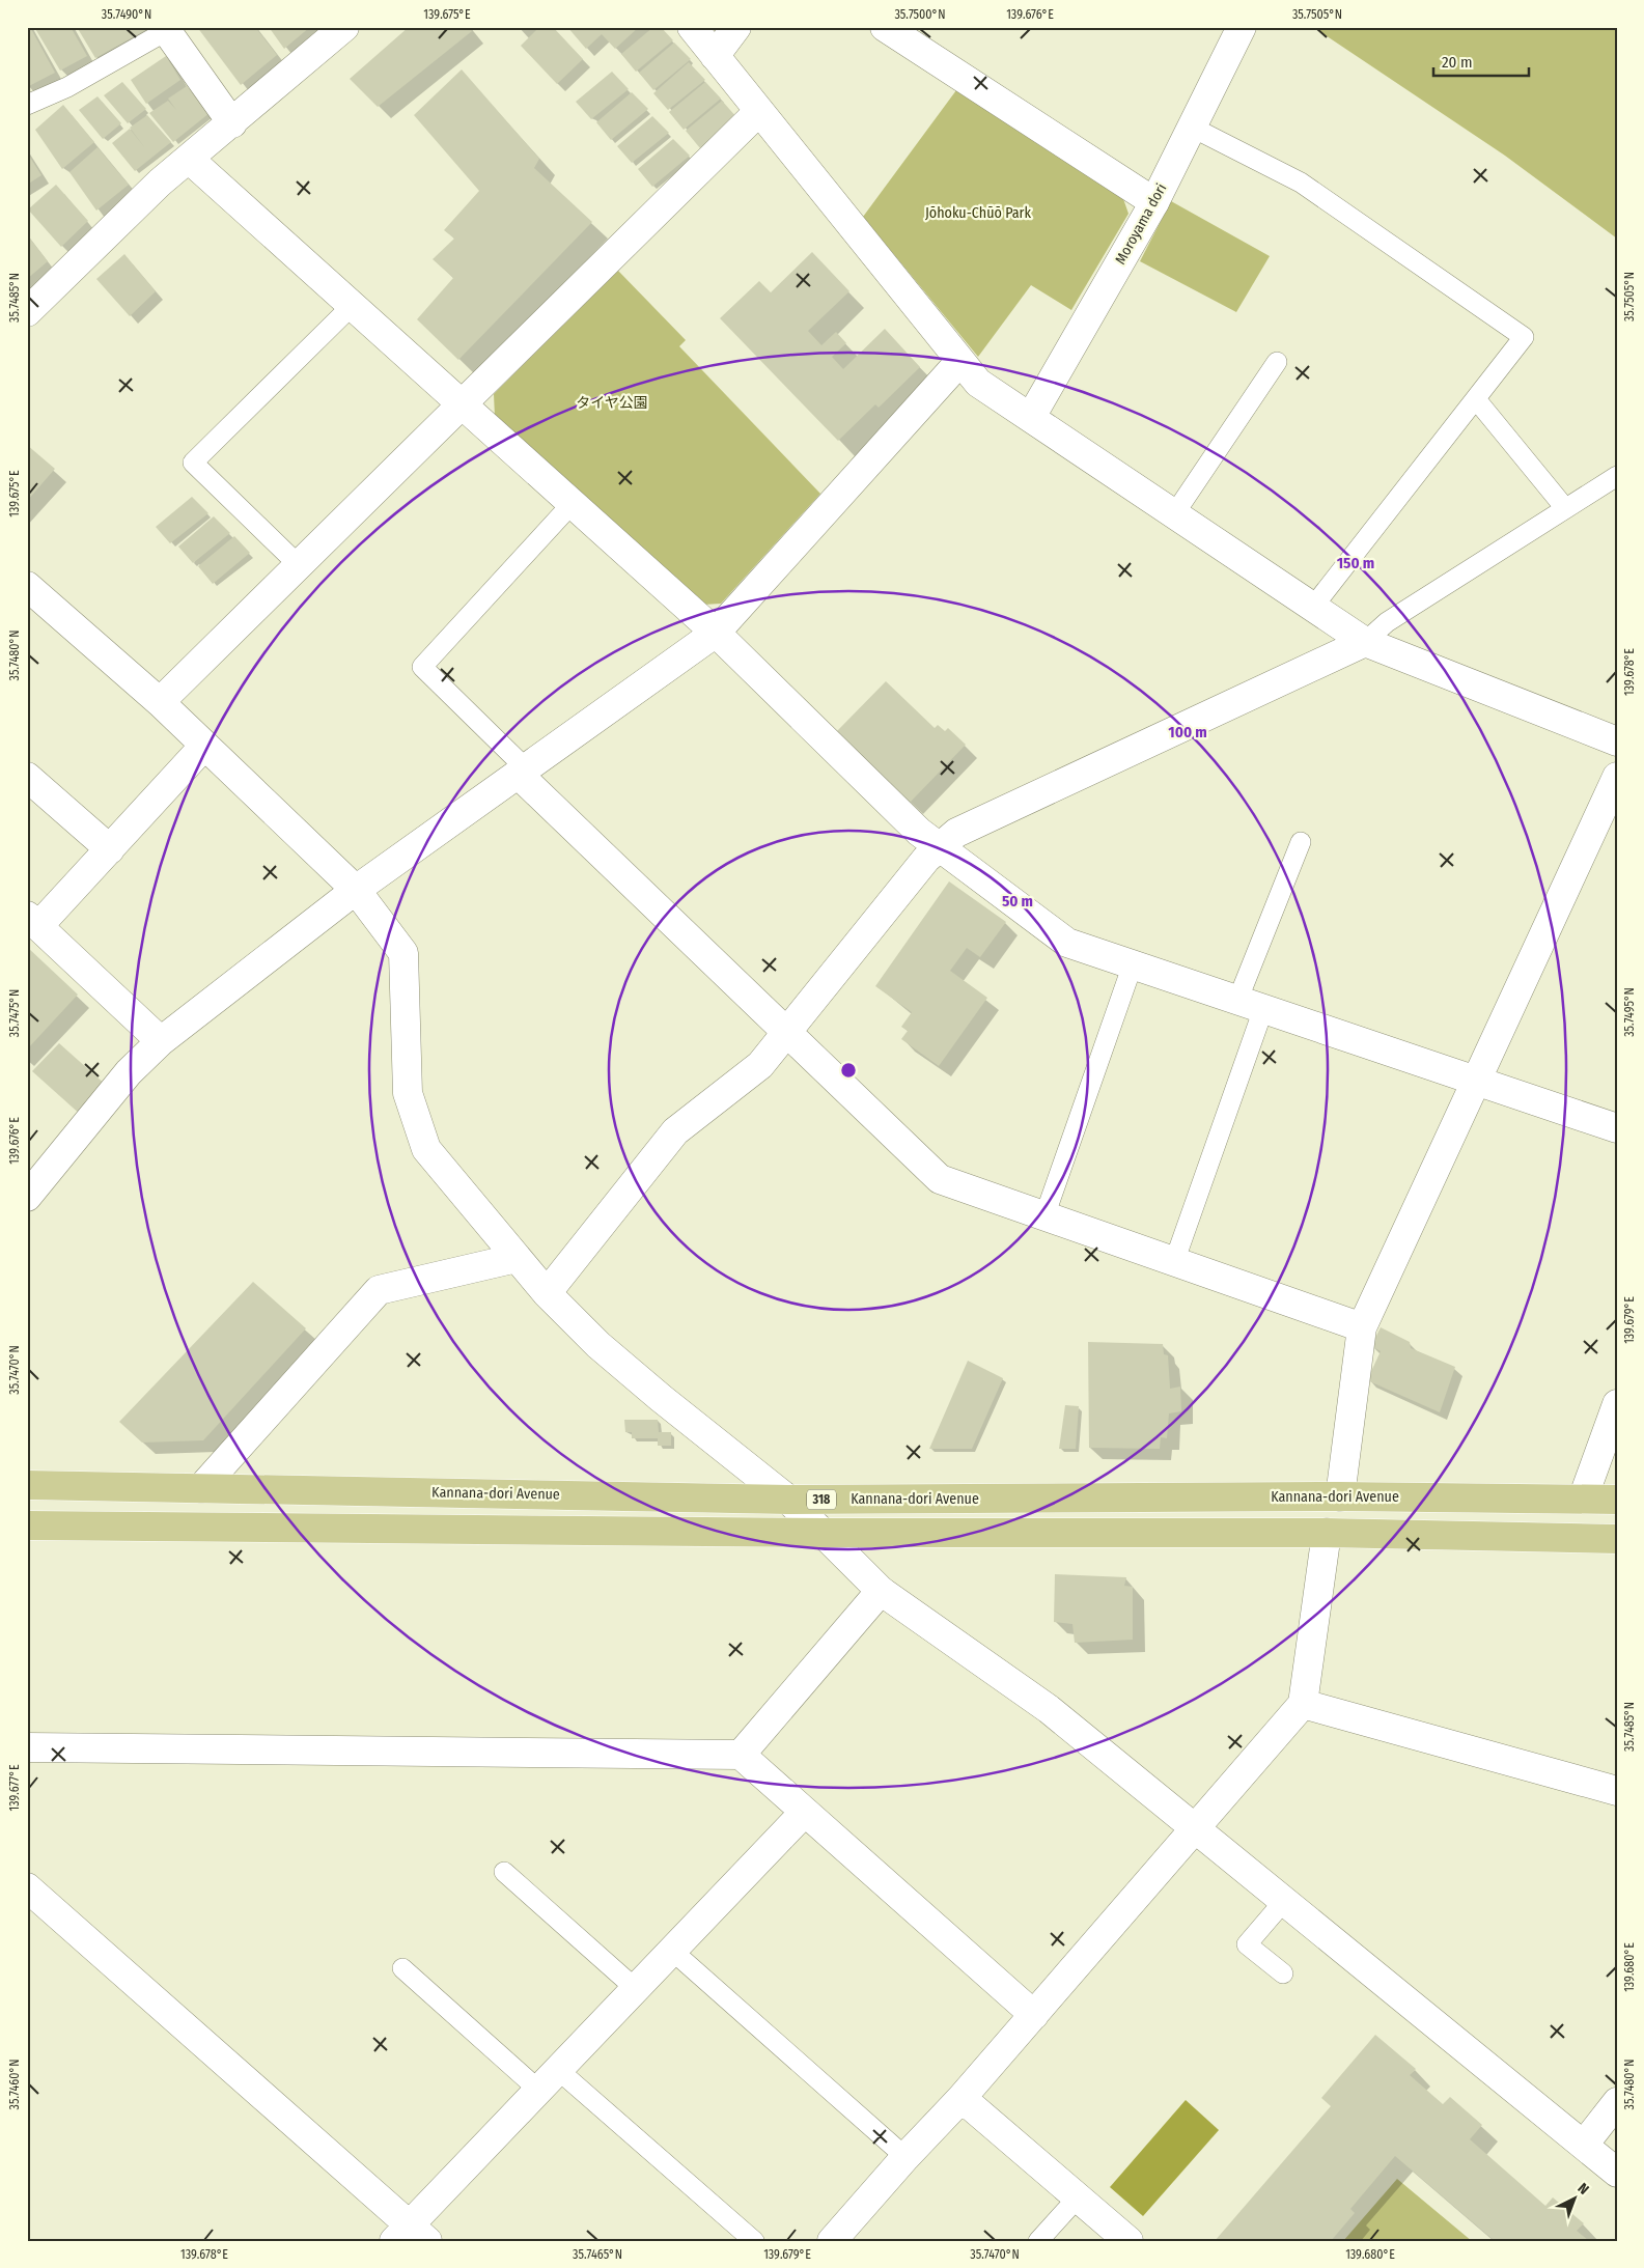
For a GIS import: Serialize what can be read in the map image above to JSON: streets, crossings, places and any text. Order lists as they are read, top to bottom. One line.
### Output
{"streets":{"main road":["Kannana-dori Avenue","318"],"street":["Moroyama dori"]},"parks":["Jōhoku-Chūō Park","タイヤ公園"],"scale_bar":"20 m","north":"top right","coordinates":["35.7490°N","139.675°E","35.7500°N","139.676°E","35.7505°N","35.7485°N","35.7480°N","139.678°E","35.7495°N","35.7475°N","139.679°E","35.7470°N","139.677°E","139.680°E","35.7460°N","35.7465°N"],"rings":["150 m","100 m","50 m"]}
